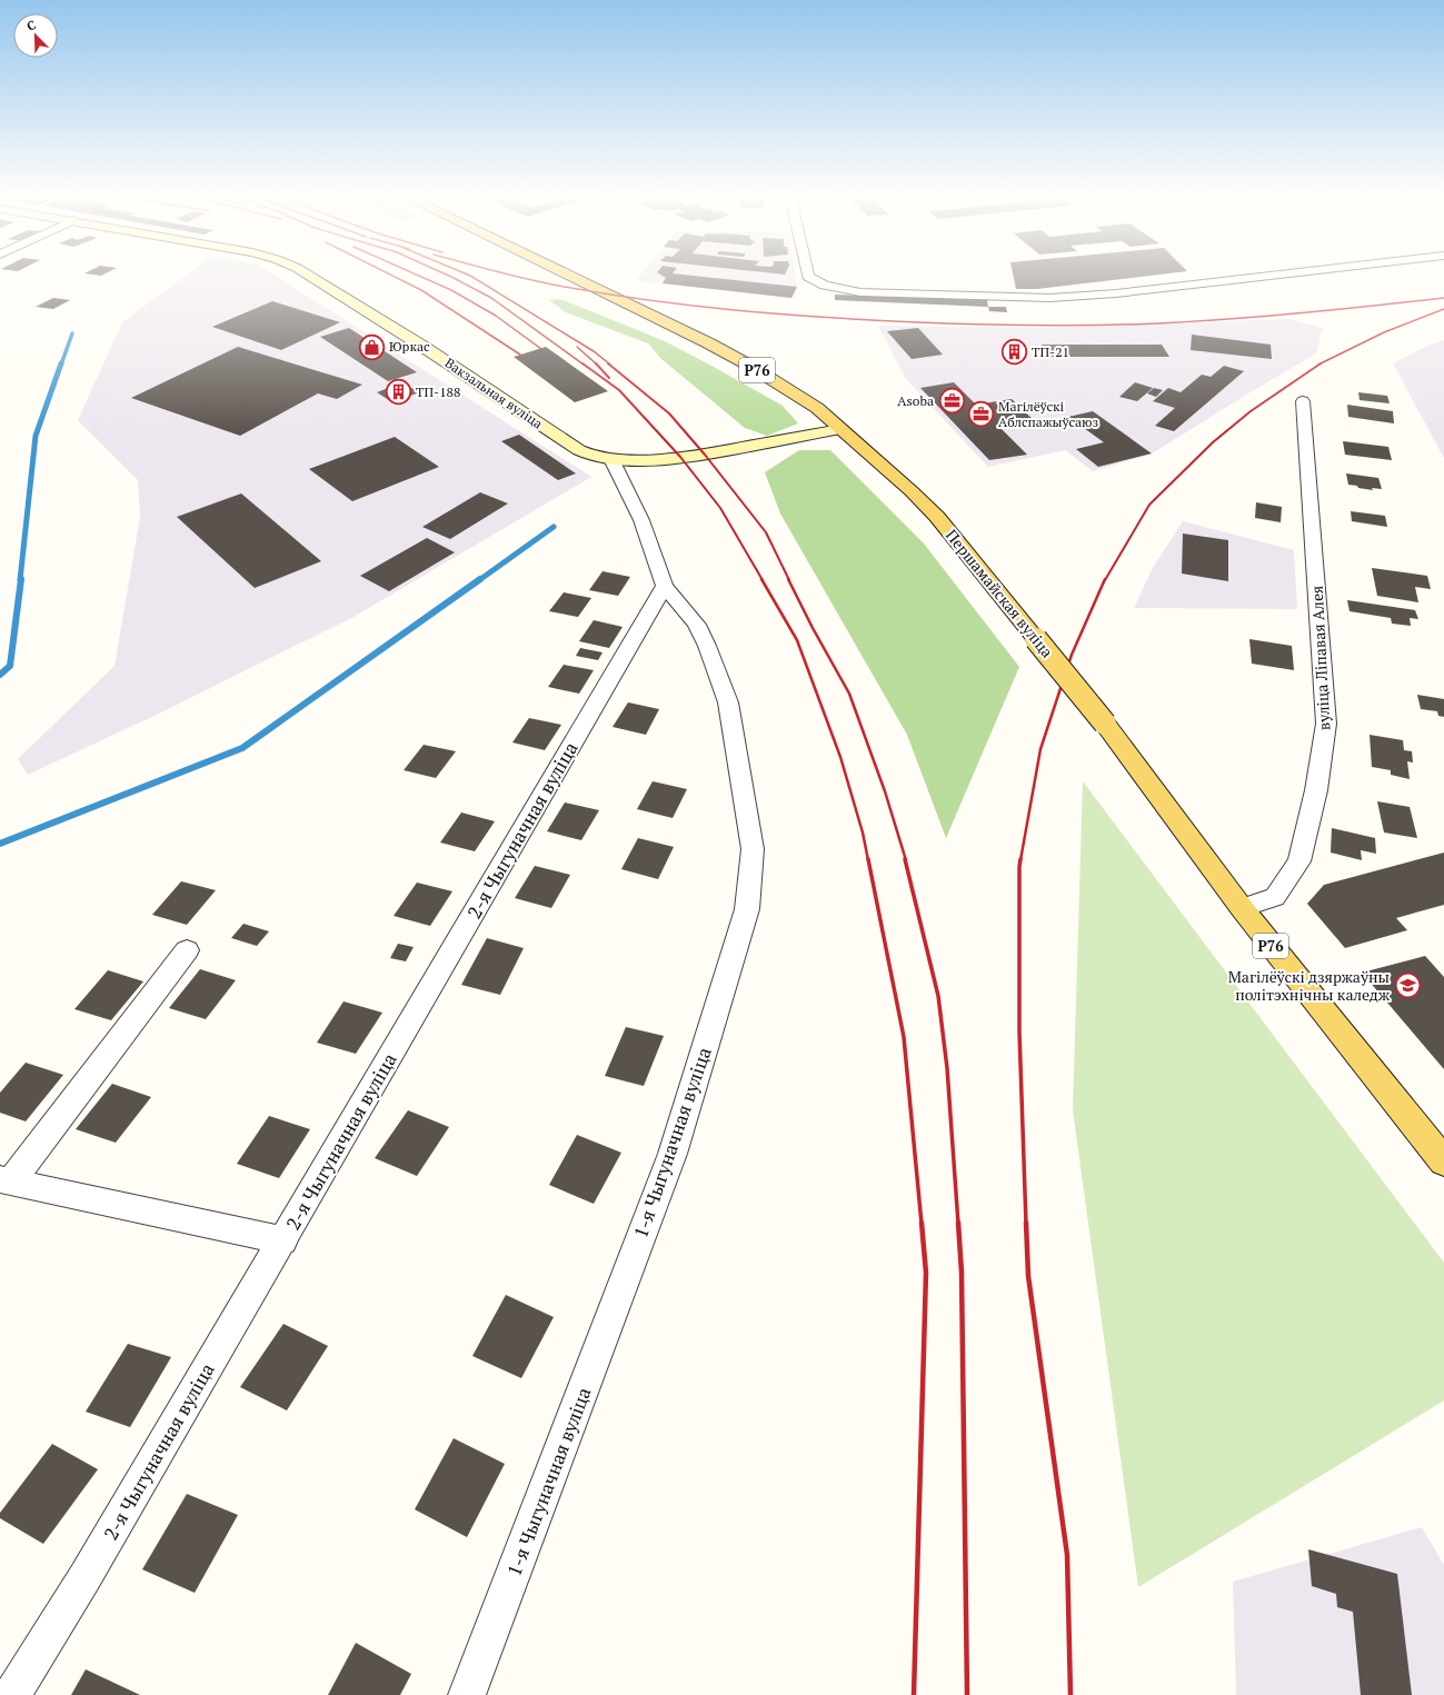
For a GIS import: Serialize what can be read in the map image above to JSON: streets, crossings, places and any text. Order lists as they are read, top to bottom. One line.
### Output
{"streets":{"main road":["Р76","Вакзальная вуліца","Першамайская вуліца"],"street":["вуліца Ліпавая Алея","2-я Чыгуначная вуліца","1-я Чыгуначная вуліца"]},"crossings":[["Вакзальная вуліца","Першамайская вуліца"],["Першамайская вуліца","вуліца Ліпавая Алея"],["2-я Чыгуначная вуліца","1-я Чыгуначная вуліца"]],"places":{"shop":["Юркас"],"building":["ТП-21","ТП-188"],"office":["Asoba","Магілёўскі Аблспажыўсаюз"],"school or university":["Магілёўскі дзяржаўны політэхнічны каледж"]},"north":"top left"}
